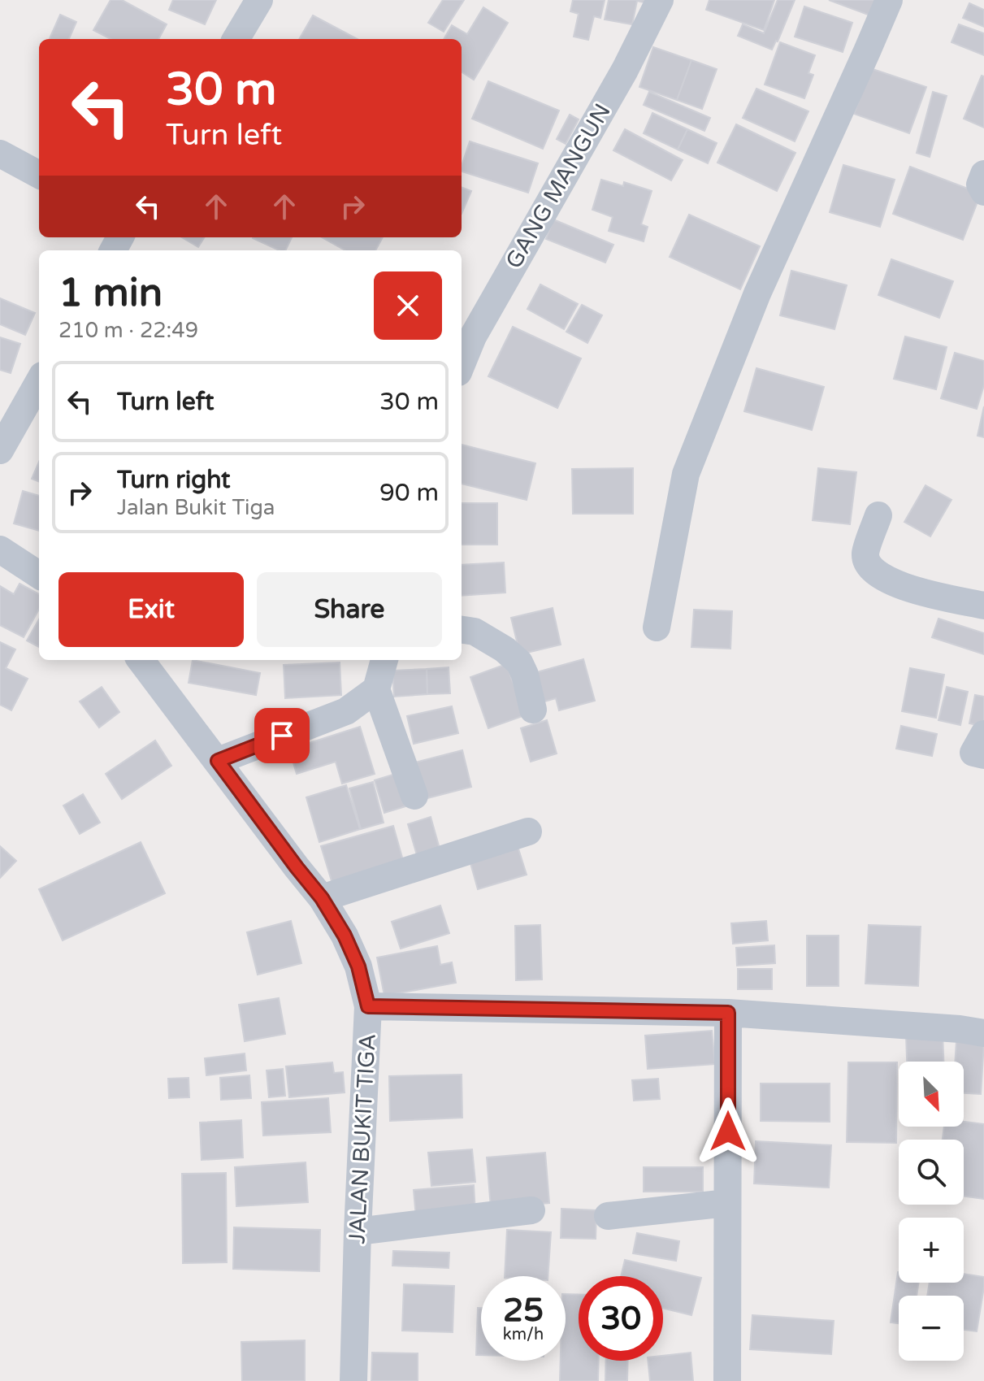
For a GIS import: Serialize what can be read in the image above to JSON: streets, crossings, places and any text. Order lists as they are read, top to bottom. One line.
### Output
{"streets":{"street":["GANG MANGUN","JALAN BUKIT TIGA"]},"north":"bottom right","page":{"turn":["30 m","Turn left"],"heading":["1 min","210 m · 22:49"],"list":[{"name":"Turn left","value":"30 m"},{"name":"Turn right","note":"Jalan Bukit Tiga","value":"90 m"}],"buttons":["Exit","Share"],"map_buttons":["+","−"],"speed":"25 km/h","limit":"30"}}
